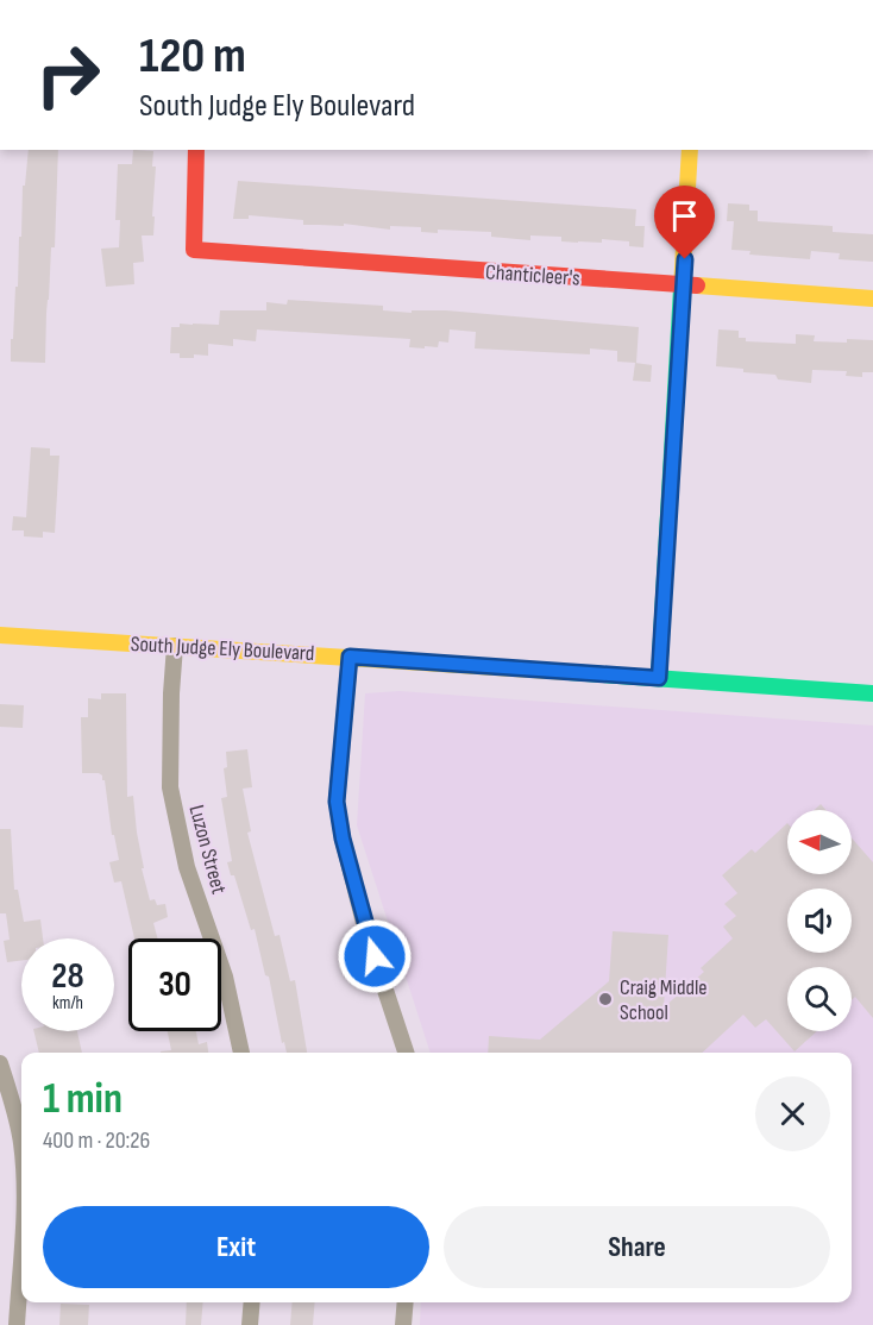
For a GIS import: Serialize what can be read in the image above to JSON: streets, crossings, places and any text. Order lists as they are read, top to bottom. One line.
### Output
{"streets":{"street":["Chanticleer's","South Judge Ely Boulevard","Luzon Street"]},"crossings":[["South Judge Ely Boulevard","Luzon Street"]],"places":["Craig Middle School"],"north":"left","page":{"turn":["120 m","South Judge Ely Boulevard"],"speed":"28 km/h","limit":"30","heading":["1 min","400 m · 20:26"],"buttons":["Exit","Share"]}}
